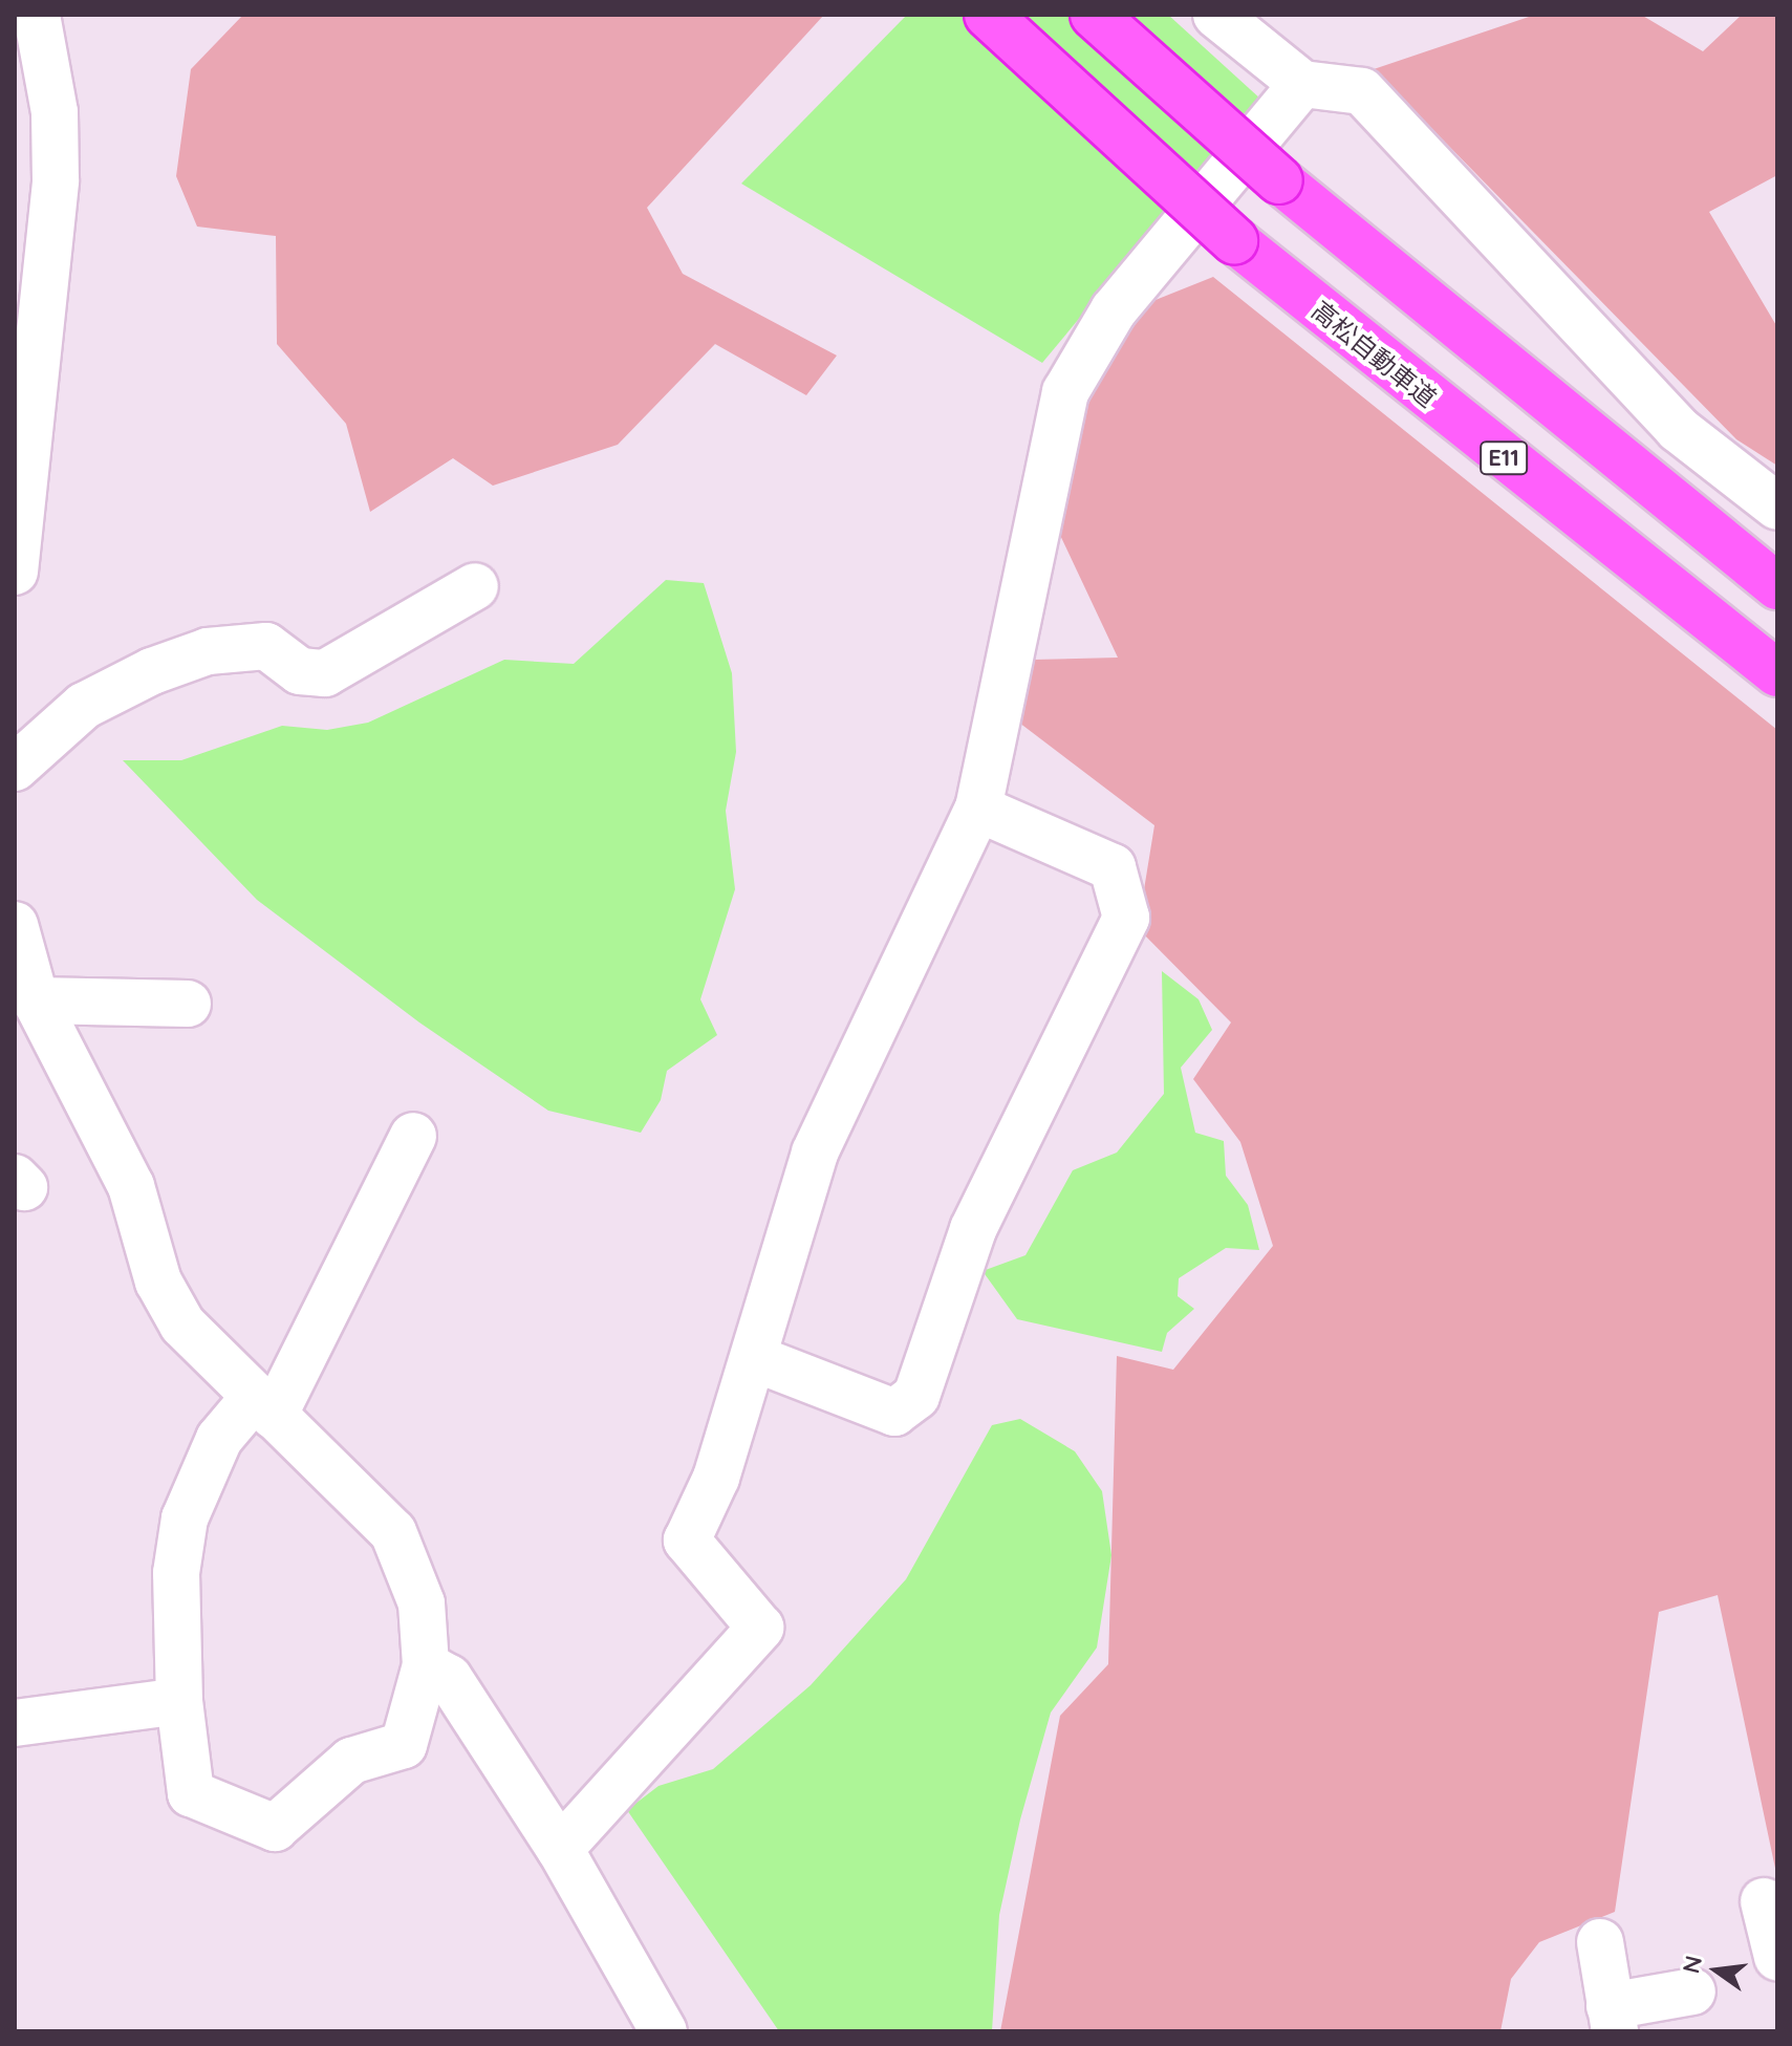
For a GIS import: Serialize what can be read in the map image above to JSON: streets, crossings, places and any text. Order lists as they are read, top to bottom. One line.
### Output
{"streets":{"highway":["高松自動車道","E11"]},"north":"left"}
